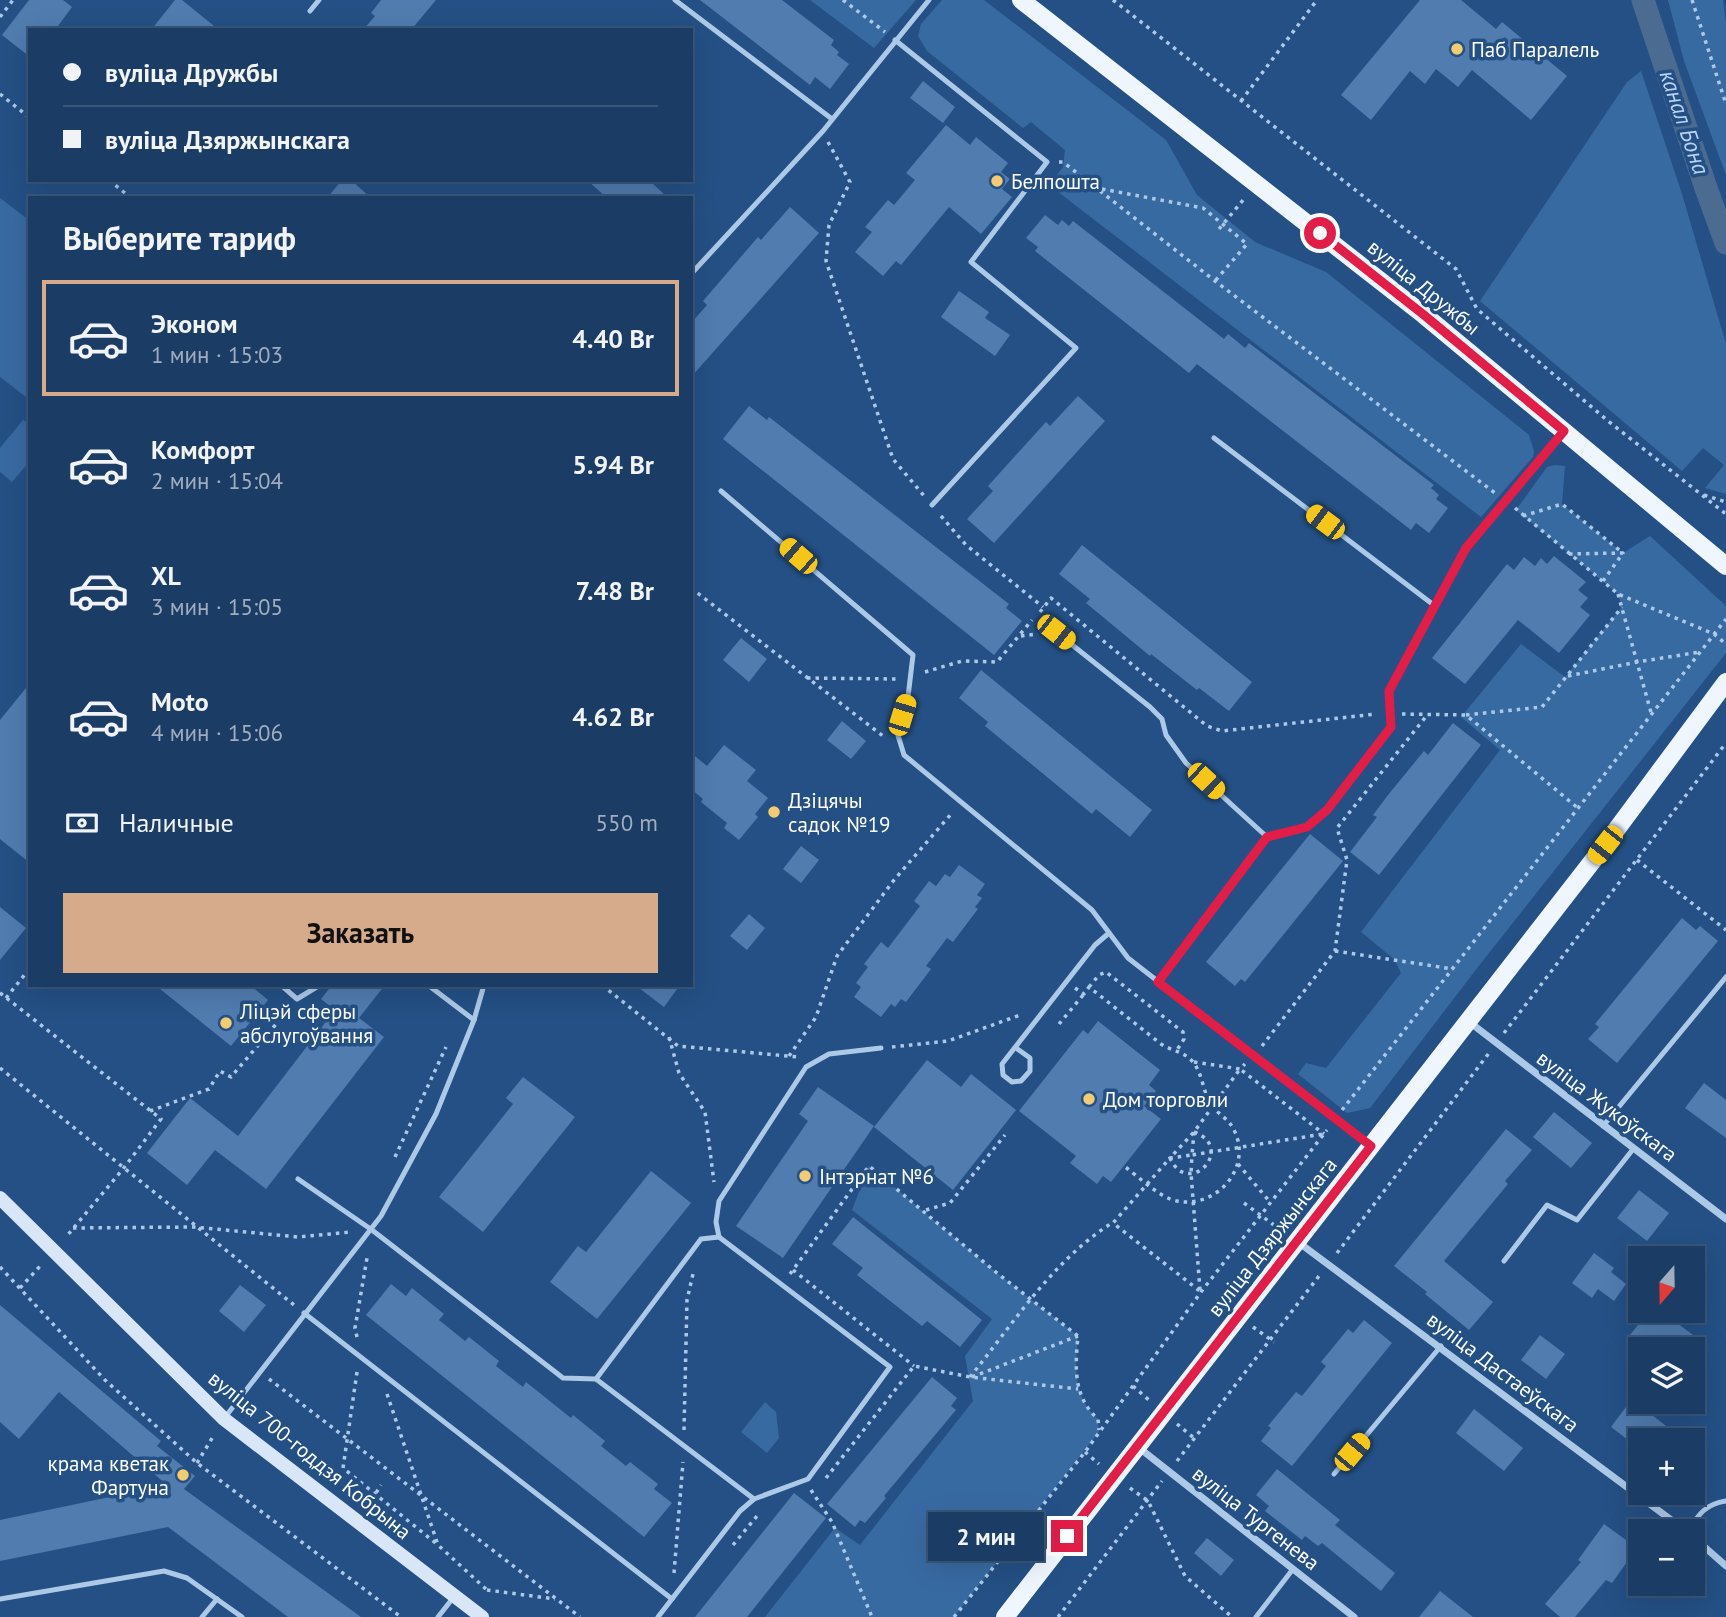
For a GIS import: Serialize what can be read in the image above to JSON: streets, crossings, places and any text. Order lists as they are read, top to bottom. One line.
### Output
{"streets":{"main road":["вуліца Дружбы","вуліца Дзяржынскага"],"street":["вуліца Жукоўскага","вуліца Дастаеўскага","вуліца 700-годдзя Кобрына","вуліца Тургенева"]},"crossings":[["вуліца Жукоўскага","вуліца Дзяржынскага"],["вуліца Дзяржынскага","вуліца Дастаеўскага"],["вуліца Дзяржынскага","вуліца Тургенева"]],"water":["канал Бона"],"places":["Паб Паралель","Белпошта","Дзіцячы садок №19","Ліцэй сферы абслугоўвання","Дом торговли","Інтэрнат №6","крама кветак Фартуна"],"north":"bottom","page":{"banner":["вуліца Дружбы","вуліца Дзяржынскага"],"heading":"Выберите тариф","list":[{"name":"Эконом","note":"1 мин · 15:03","value":"4.40 Br"},{"name":"Комфорт","note":"2 мин · 15:04","value":"5.94 Br"},{"name":"XL","note":"3 мин · 15:05","value":"7.48 Br"},{"name":"Moto","note":"4 мин · 15:06","value":"4.62 Br"}],"pay":["Наличные","550 m"],"buttons":"Заказать","map_buttons":["+","−"],"bubble":"2 мин"}}
